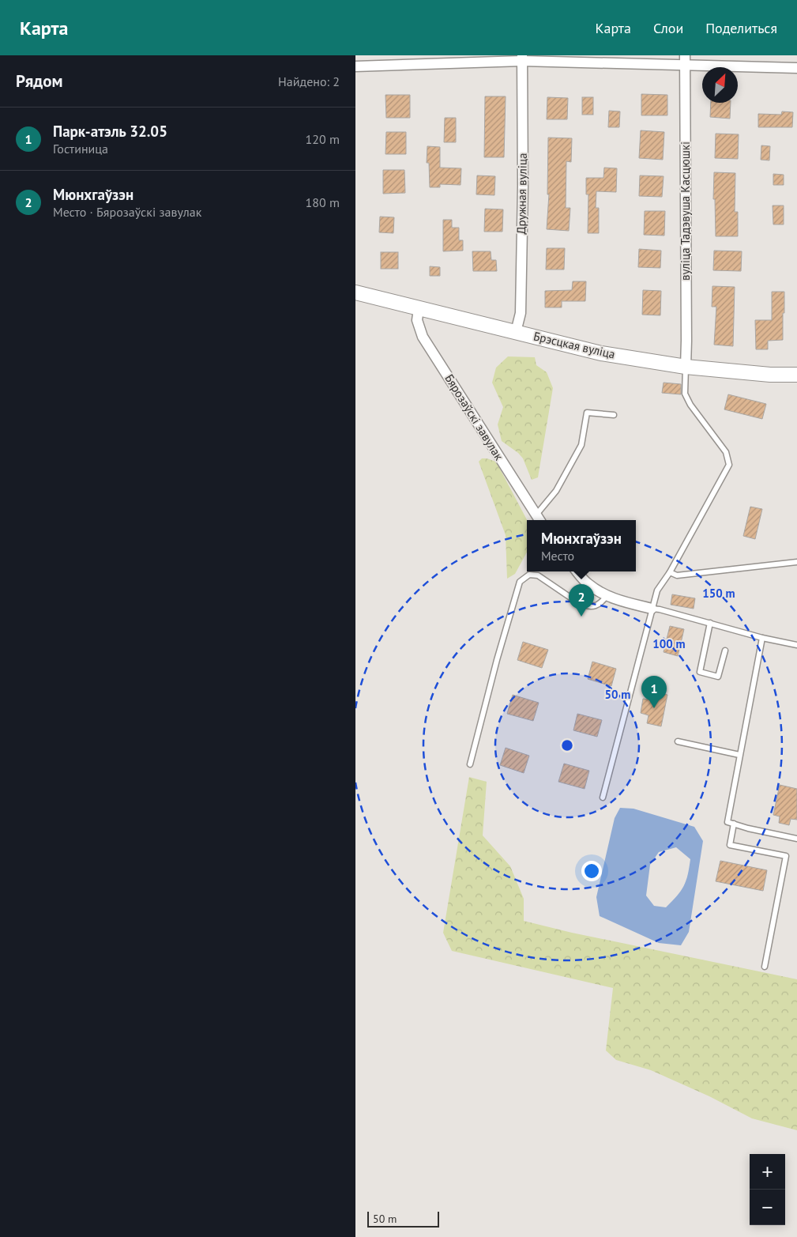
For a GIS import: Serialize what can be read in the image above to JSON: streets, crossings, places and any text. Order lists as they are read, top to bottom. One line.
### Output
{"streets":{"street":["Дружная вуліца","вуліца Тадэвуша Касцюшкі","Брэсцкая вуліца","Бярозаўскі завулак"]},"crossings":[["Дружная вуліца","Брэсцкая вуліца"],["вуліца Тадэвуша Касцюшкі","Брэсцкая вуліца"],["Брэсцкая вуліца","Бярозаўскі завулак"]],"scale_bar":"50 m","north":"top right","page":{"header":"Карта","nav":["Карта","Слои","Поделиться"],"heading":["Рядом","Найдено: 2"],"list":[{"mark":"1","name":"Парк-атэль 32.05","note":"Гостиница","value":"120 m"},{"mark":"2","name":"Мюнхгаўзэн","note":"Место · Бярозаўскі завулак","value":"180 m"}],"popup":["Мюнхгаўзэн","Место"],"pins":["2","1"],"map_buttons":["+","−"],"scale":"50 m"},"rings":["150 m","100 m","50 m"]}
